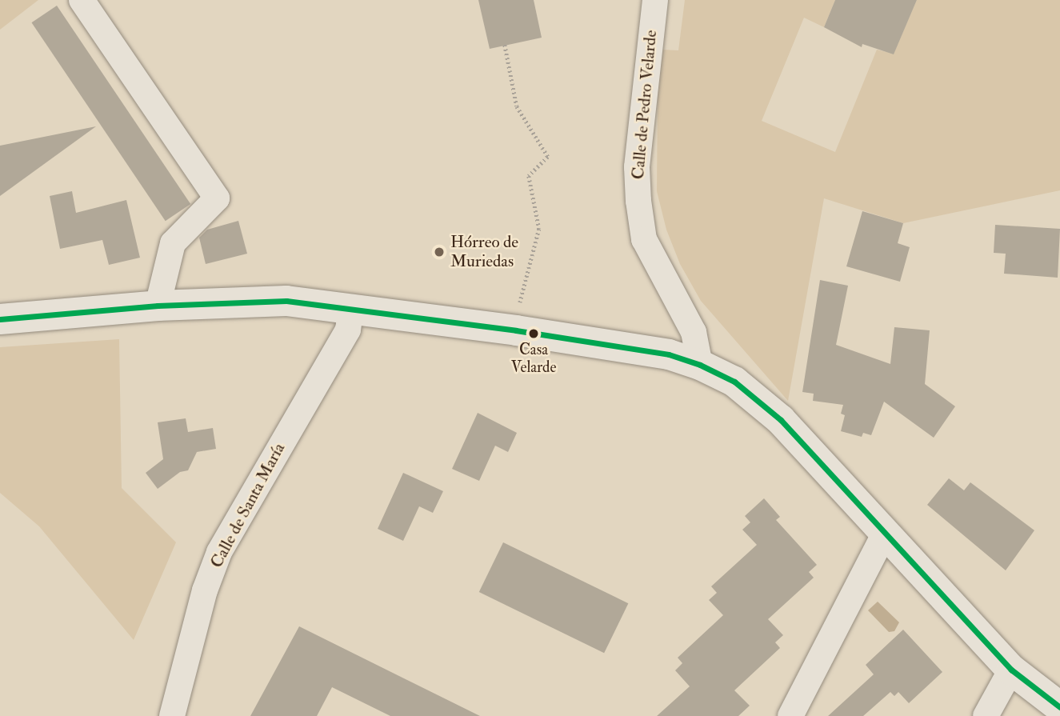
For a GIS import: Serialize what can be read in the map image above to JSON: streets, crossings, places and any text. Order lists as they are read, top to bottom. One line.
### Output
{"streets":{"street":["Calle de Pedro Velarde","Calle de Santa María"]},"places":["Hórreo de Muriedas","Casa Velarde"]}
